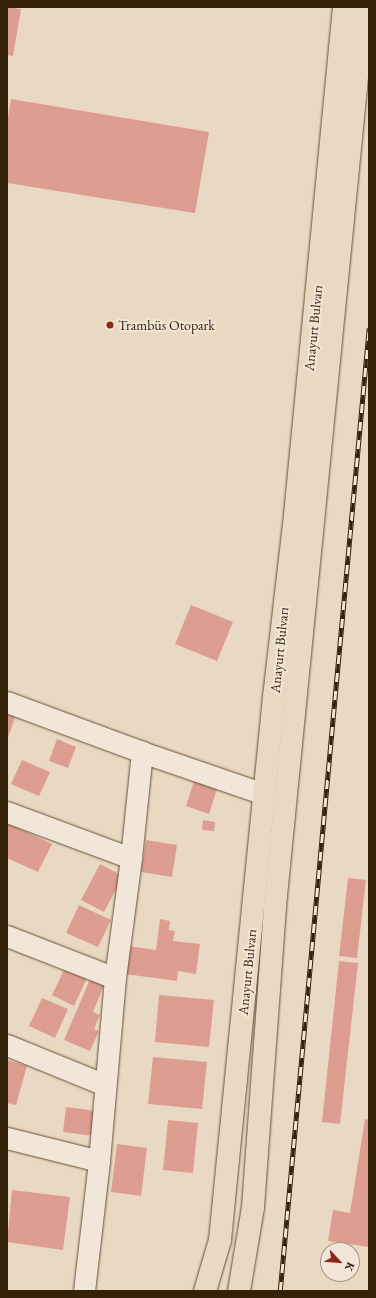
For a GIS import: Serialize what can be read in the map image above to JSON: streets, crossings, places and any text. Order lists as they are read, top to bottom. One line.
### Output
{"streets":{"main road":["Anayurt Bulvarı"]},"places":["Trambüs Otopark"],"north":"bottom right"}
